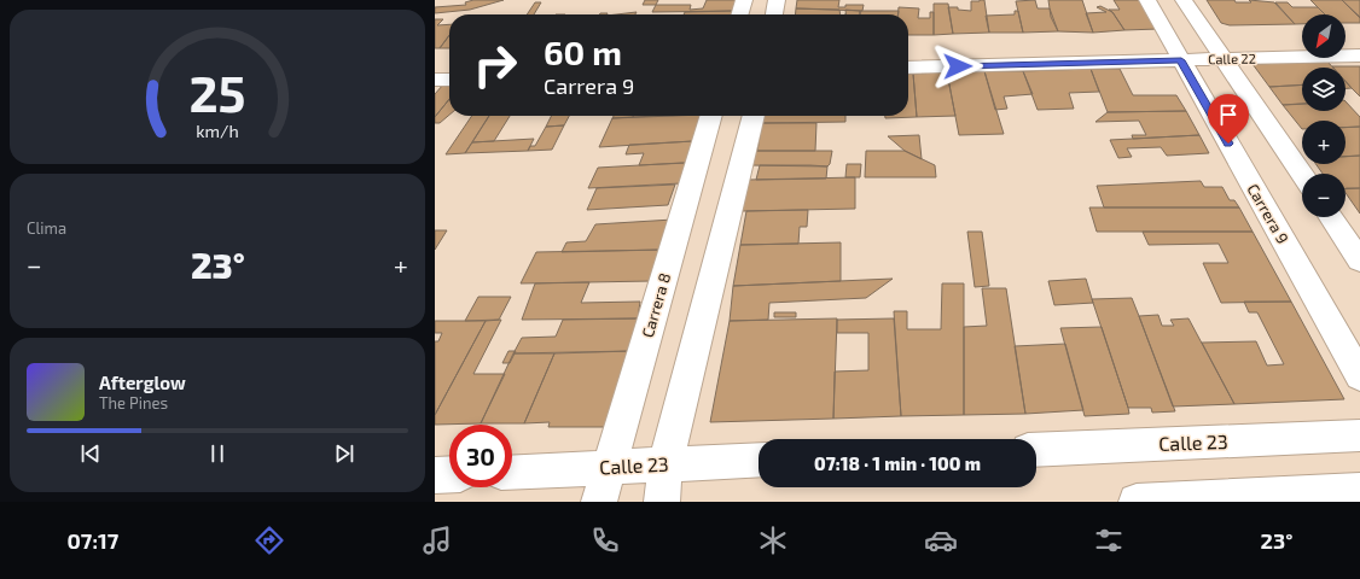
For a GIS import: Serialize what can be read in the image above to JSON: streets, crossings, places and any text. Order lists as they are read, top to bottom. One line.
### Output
{"streets":{"street":["Calle 22","Carrera 9","Carrera 8","Calle 23"]},"crossings":[["Calle 22","Carrera 9"],["Carrera 8","Calle 23"]],"north":"bottom left","page":{"map_buttons":["+","−"],"turn":["60 m","Carrera 9"],"tile":"Clima","heat":["−","23°","+"],"song":["Afterglow","The Pines"],"limit":"30","trip":"07:18 · 1 min · 100 m","tabs":["07:17","23°"],"gauge":["25","km/h"]}}
